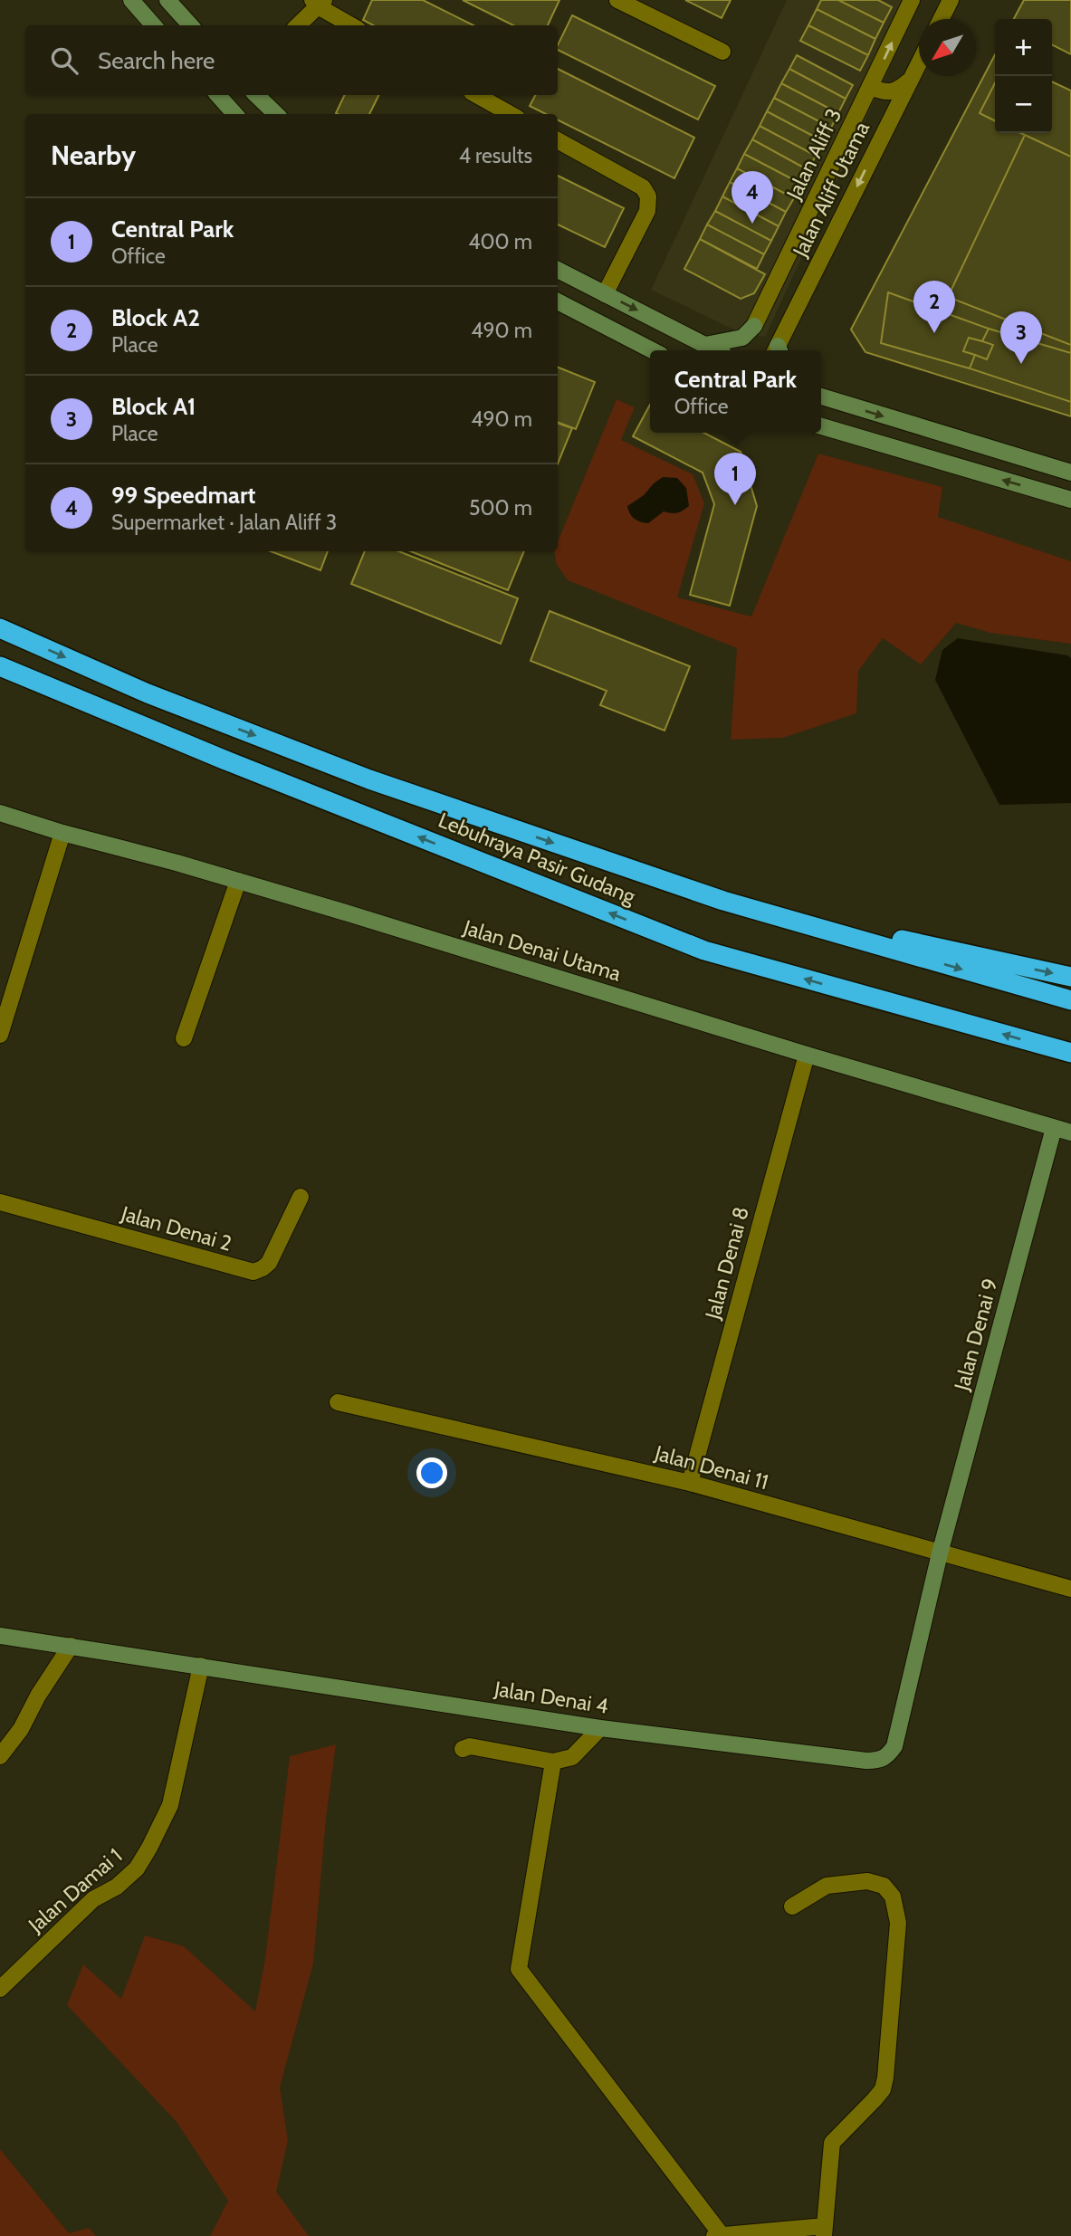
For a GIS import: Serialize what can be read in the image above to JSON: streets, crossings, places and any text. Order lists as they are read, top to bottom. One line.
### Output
{"streets":{"highway":["Lebuhraya Pasir Gudang"],"street":["Jalan Aliff 3","Jalan Aliff Utama","Jalan Denai Utama","Jalan Denai 2","Jalan Denai 8","Jalan Denai 9","Jalan Denai 11","Jalan Denai 4","Jalan Damai 1"]},"crossings":[["Jalan Denai Utama","Jalan Denai 8"],["Jalan Denai Utama","Jalan Denai 9"],["Jalan Denai 8","Jalan Denai 11"],["Jalan Denai 9","Jalan Denai 11"],["Jalan Denai 9","Jalan Denai 4"],["Jalan Denai 11","Jalan Denai 4"],["Jalan Denai 4","Jalan Damai 1"]],"one_way":["Jalan Aliff Utama"],"north":"bottom left","page":{"map_buttons":["+","−"],"search":"Search here","heading":["Nearby","4 results"],"pins":["4","2","3","1"],"list":[{"mark":"1","name":"Central Park","note":"Office","value":"400 m"},{"mark":"2","name":"Block A2","note":"Place","value":"490 m"},{"mark":"3","name":"Block A1","note":"Place","value":"490 m"},{"mark":"4","name":"99 Speedmart","note":"Supermarket · Jalan Aliff 3","value":"500 m"}],"popup":["Central Park","Office"]}}
